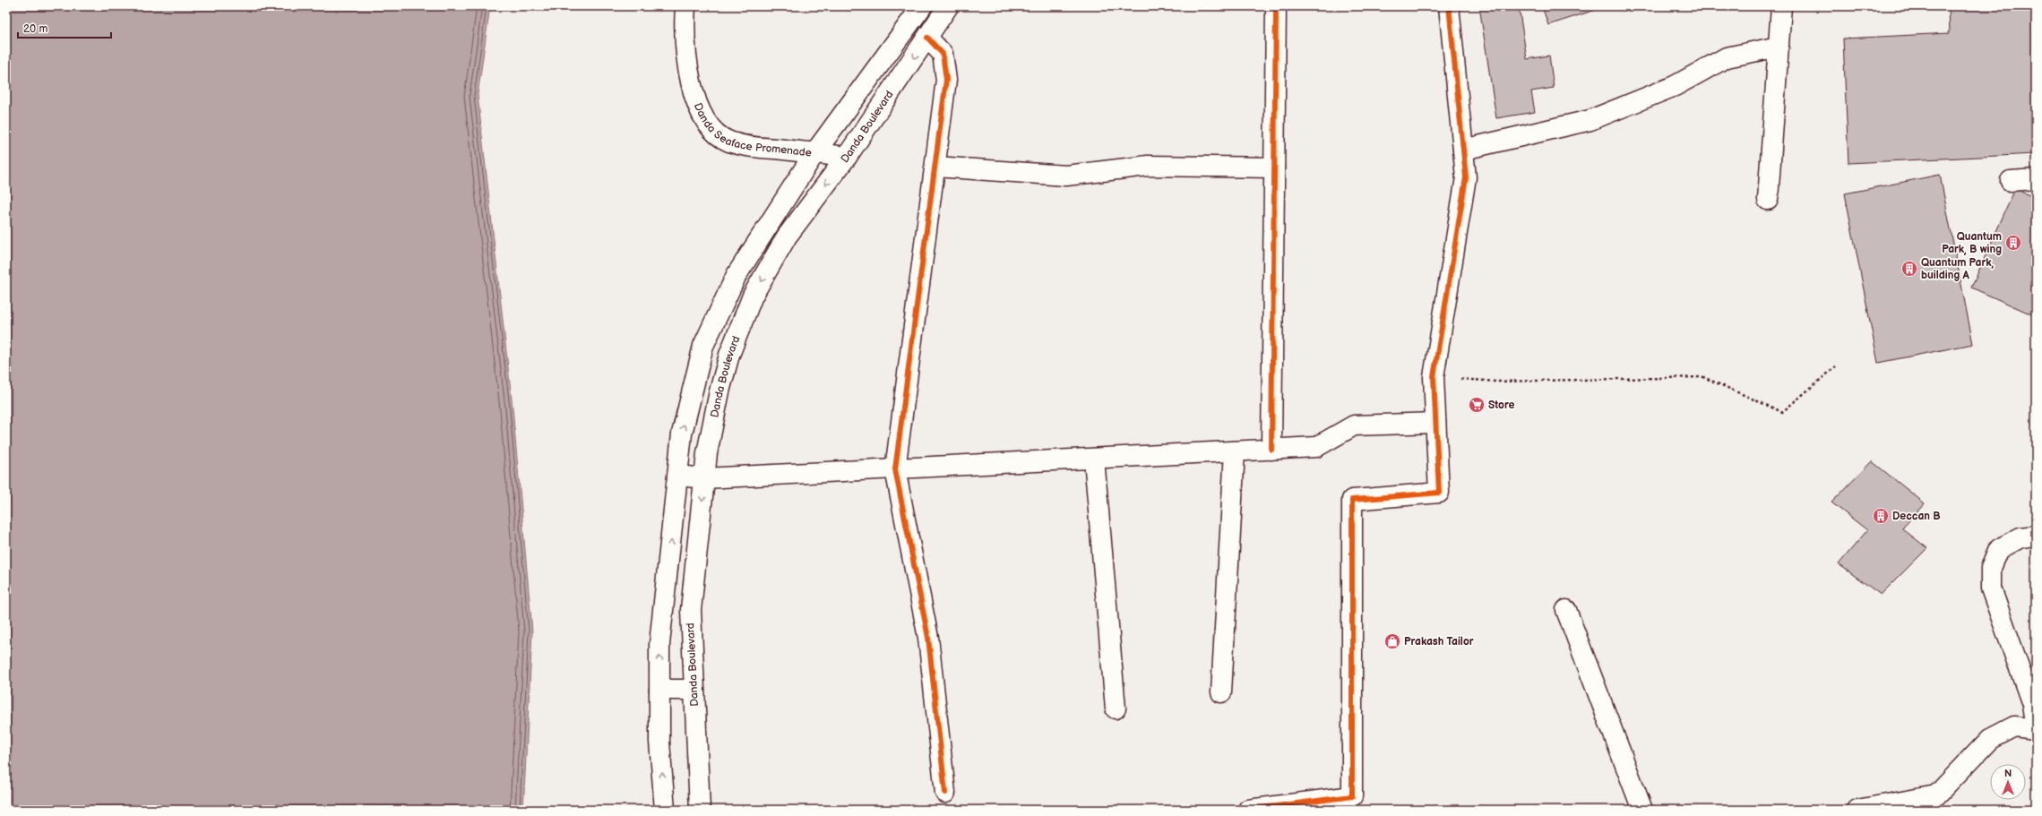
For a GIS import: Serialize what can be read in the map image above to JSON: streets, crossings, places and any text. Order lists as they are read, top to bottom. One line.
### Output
{"streets":{"street":["Danda Seaface Promenade","Danda Boulevard"]},"crossings":[["Danda Seaface Promenade","Danda Boulevard"]],"places":{"building":["Quantum Park, B wing","Quantum Park, building A","Deccan B"],"supermarket":["Store"],"shop":["Prakash Tailor"]},"scale_bar":"20 m","north":"top"}
